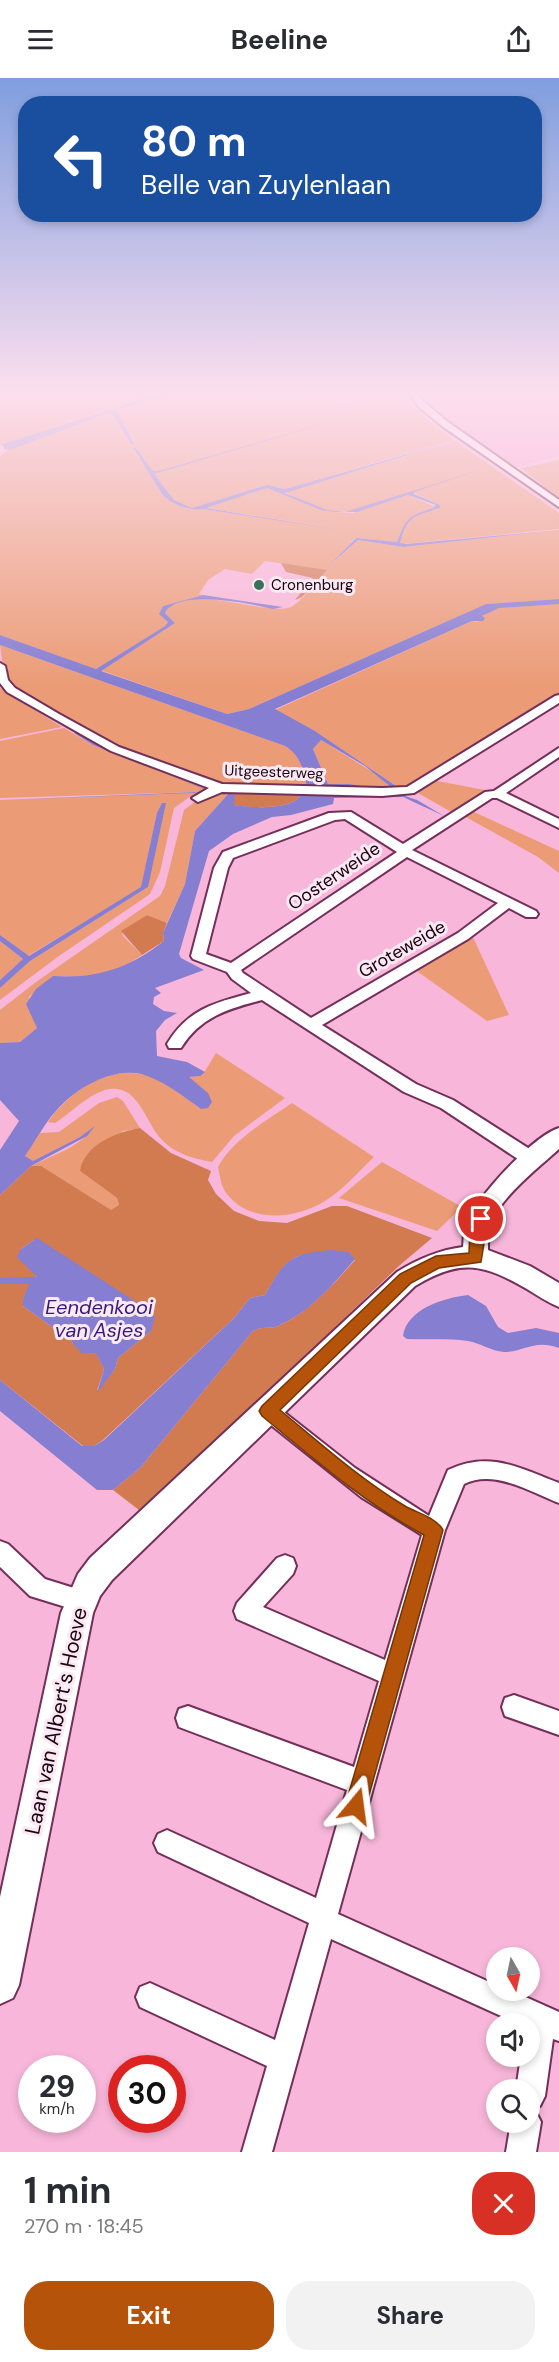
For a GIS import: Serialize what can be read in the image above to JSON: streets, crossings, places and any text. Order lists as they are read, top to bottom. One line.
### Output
{"streets":{"street":["Uitgeesterweg","Oosterweide","Groteweide","Laan van Albert's Hoeve"]},"crossings":[["Oosterweide","Groteweide"]],"water":["Eendenkooi van Asjes"],"places":["Cronenburg"],"north":"bottom","page":{"header":"Beeline","turn":["80 m","Belle van Zuylenlaan"],"speed":"29 km/h","limit":"30","heading":["1 min","270 m · 18:45"],"buttons":["Exit","Share"]}}
